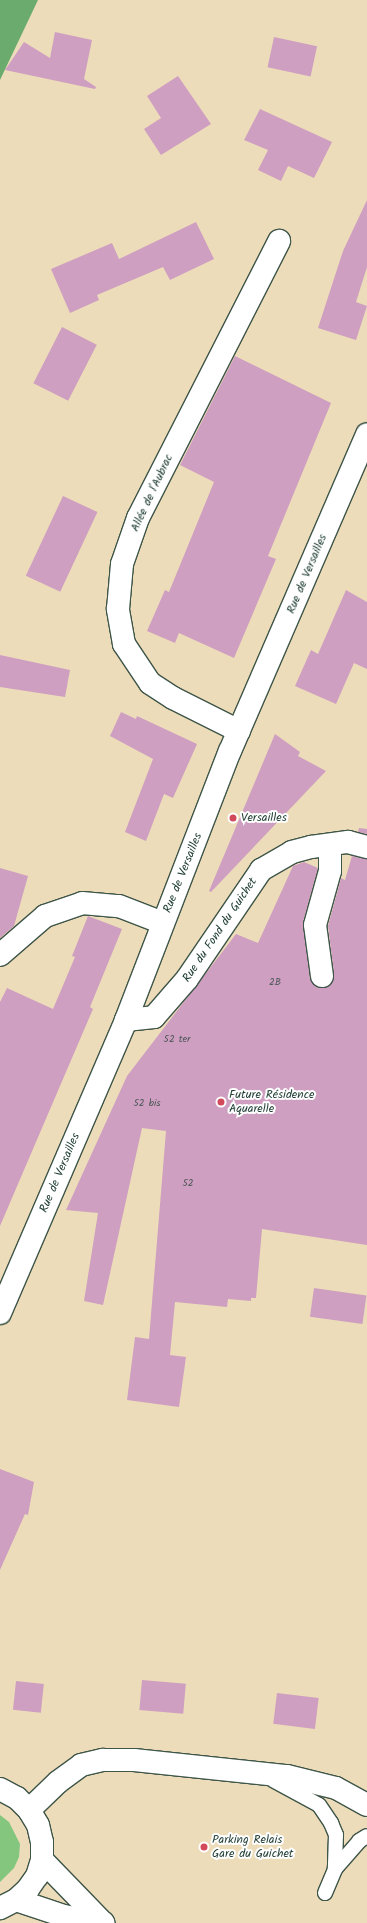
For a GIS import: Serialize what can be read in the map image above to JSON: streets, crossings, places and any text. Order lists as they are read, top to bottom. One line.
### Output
{"streets":{"main road":["Allée de l'Aubrac","Rue de Versailles","Rue du Fond du Guichet"]},"crossings":[["Allée de l'Aubrac","Rue de Versailles"],["Rue de Versailles","Rue du Fond du Guichet"]],"places":["Versailles","Future Résidence Aquarelle","Parking Relais Gare du Guichet"],"house_numbers":["2B","52 ter","52 bis","52"]}
